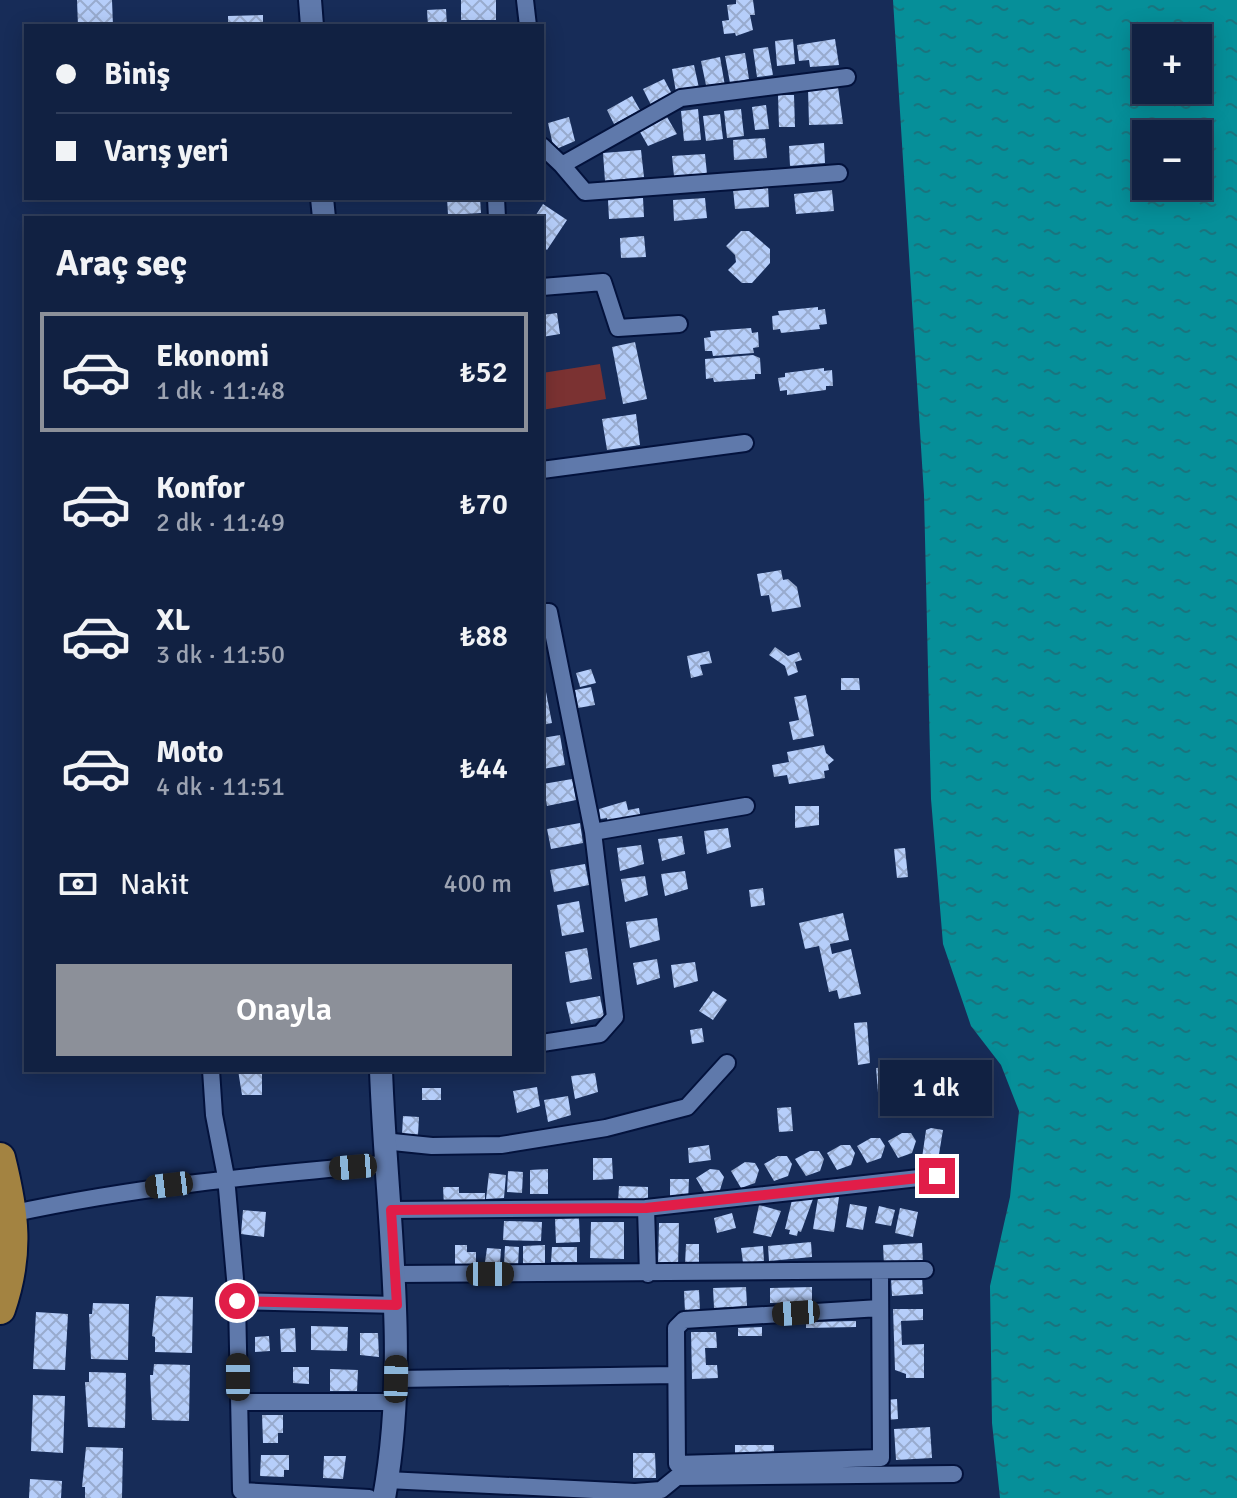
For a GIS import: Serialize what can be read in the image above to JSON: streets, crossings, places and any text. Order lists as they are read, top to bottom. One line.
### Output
{"page":{"map_buttons":["+","−"],"banner":["Biniş","Varış yeri"],"heading":"Araç seç","list":[{"name":"Ekonomi","note":"1 dk · 11:48","value":"₺52"},{"name":"Konfor","note":"2 dk · 11:49","value":"₺70"},{"name":"XL","note":"3 dk · 11:50","value":"₺88"},{"name":"Moto","note":"4 dk · 11:51","value":"₺44"}],"pay":["Nakit","400 m"],"buttons":"Onayla","bubble":"1 dk"}}
